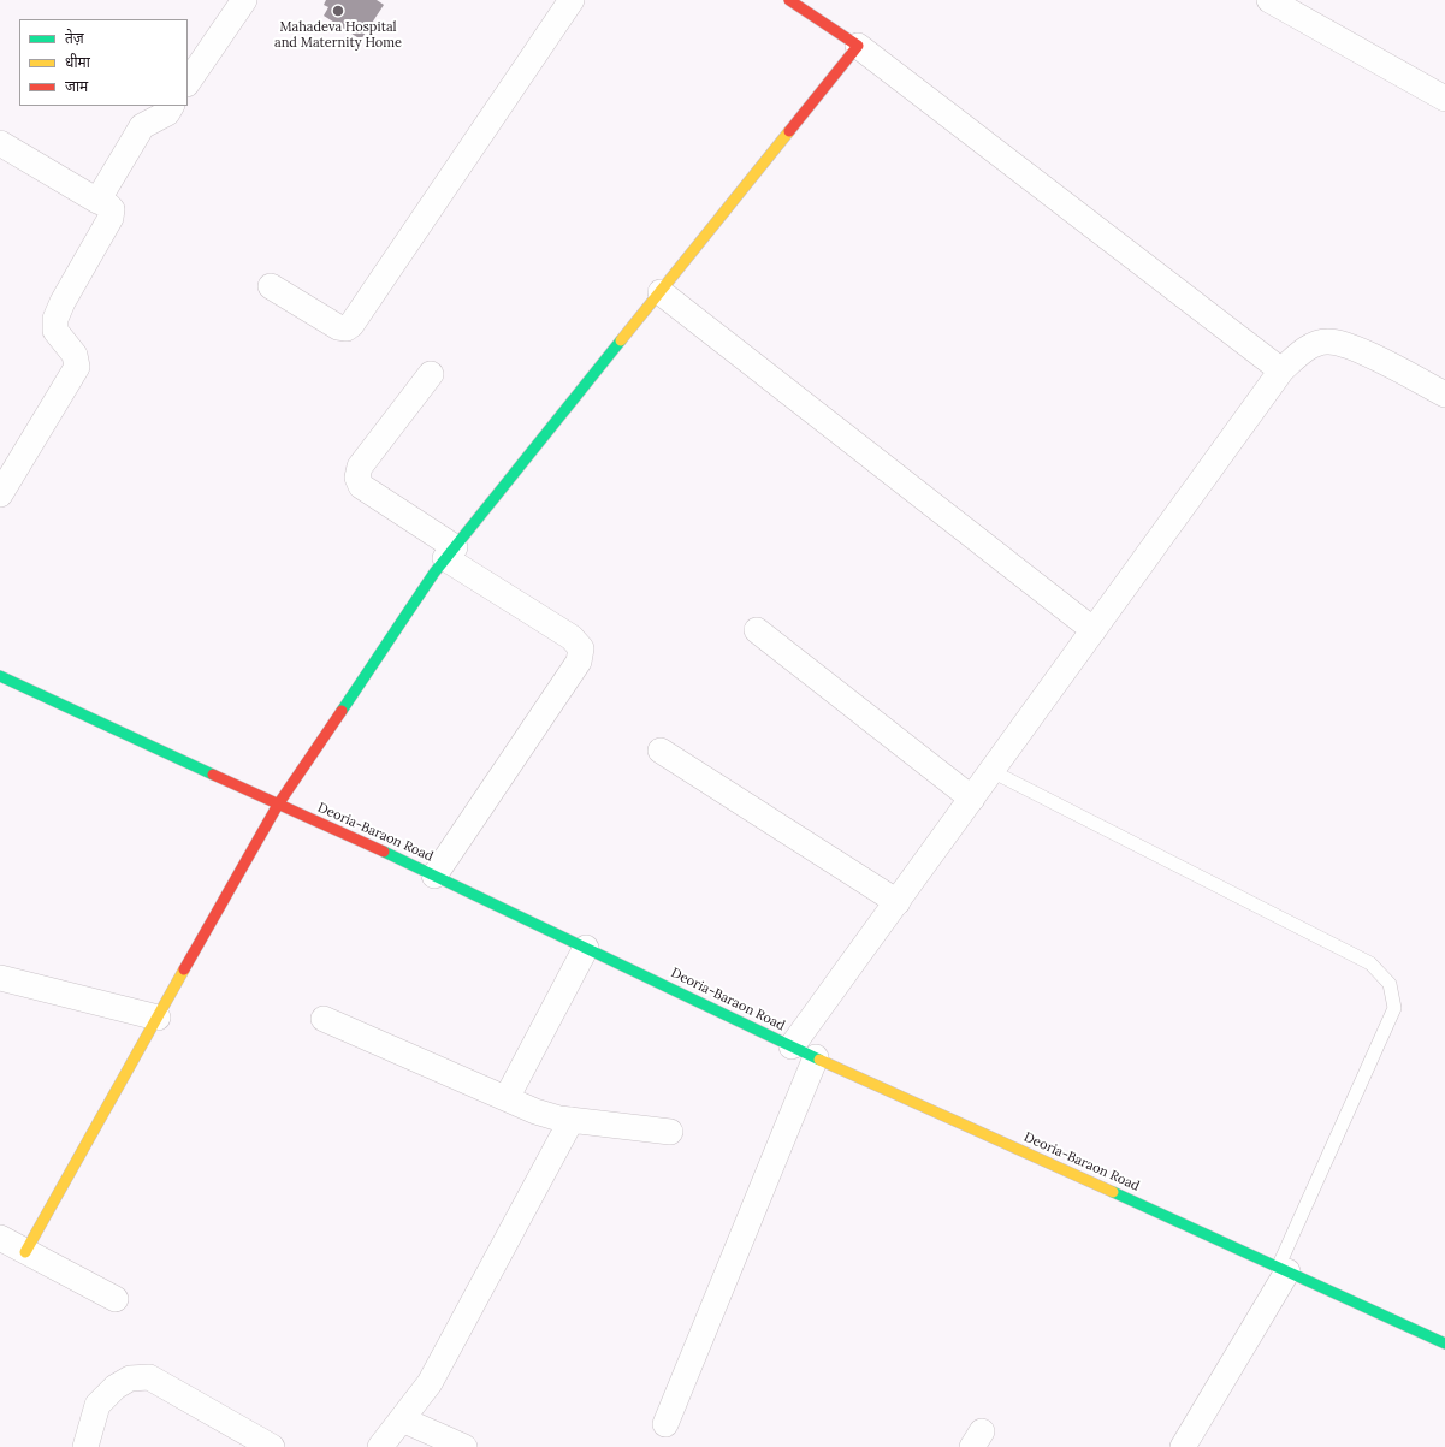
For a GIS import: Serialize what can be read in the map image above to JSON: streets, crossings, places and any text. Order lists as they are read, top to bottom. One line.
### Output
{"streets":{"street":["Deoria-Baraon Road"]},"places":["Mahadeva Hospital and Maternity Home"],"legend":["तेज़","धीमा","जाम"]}
